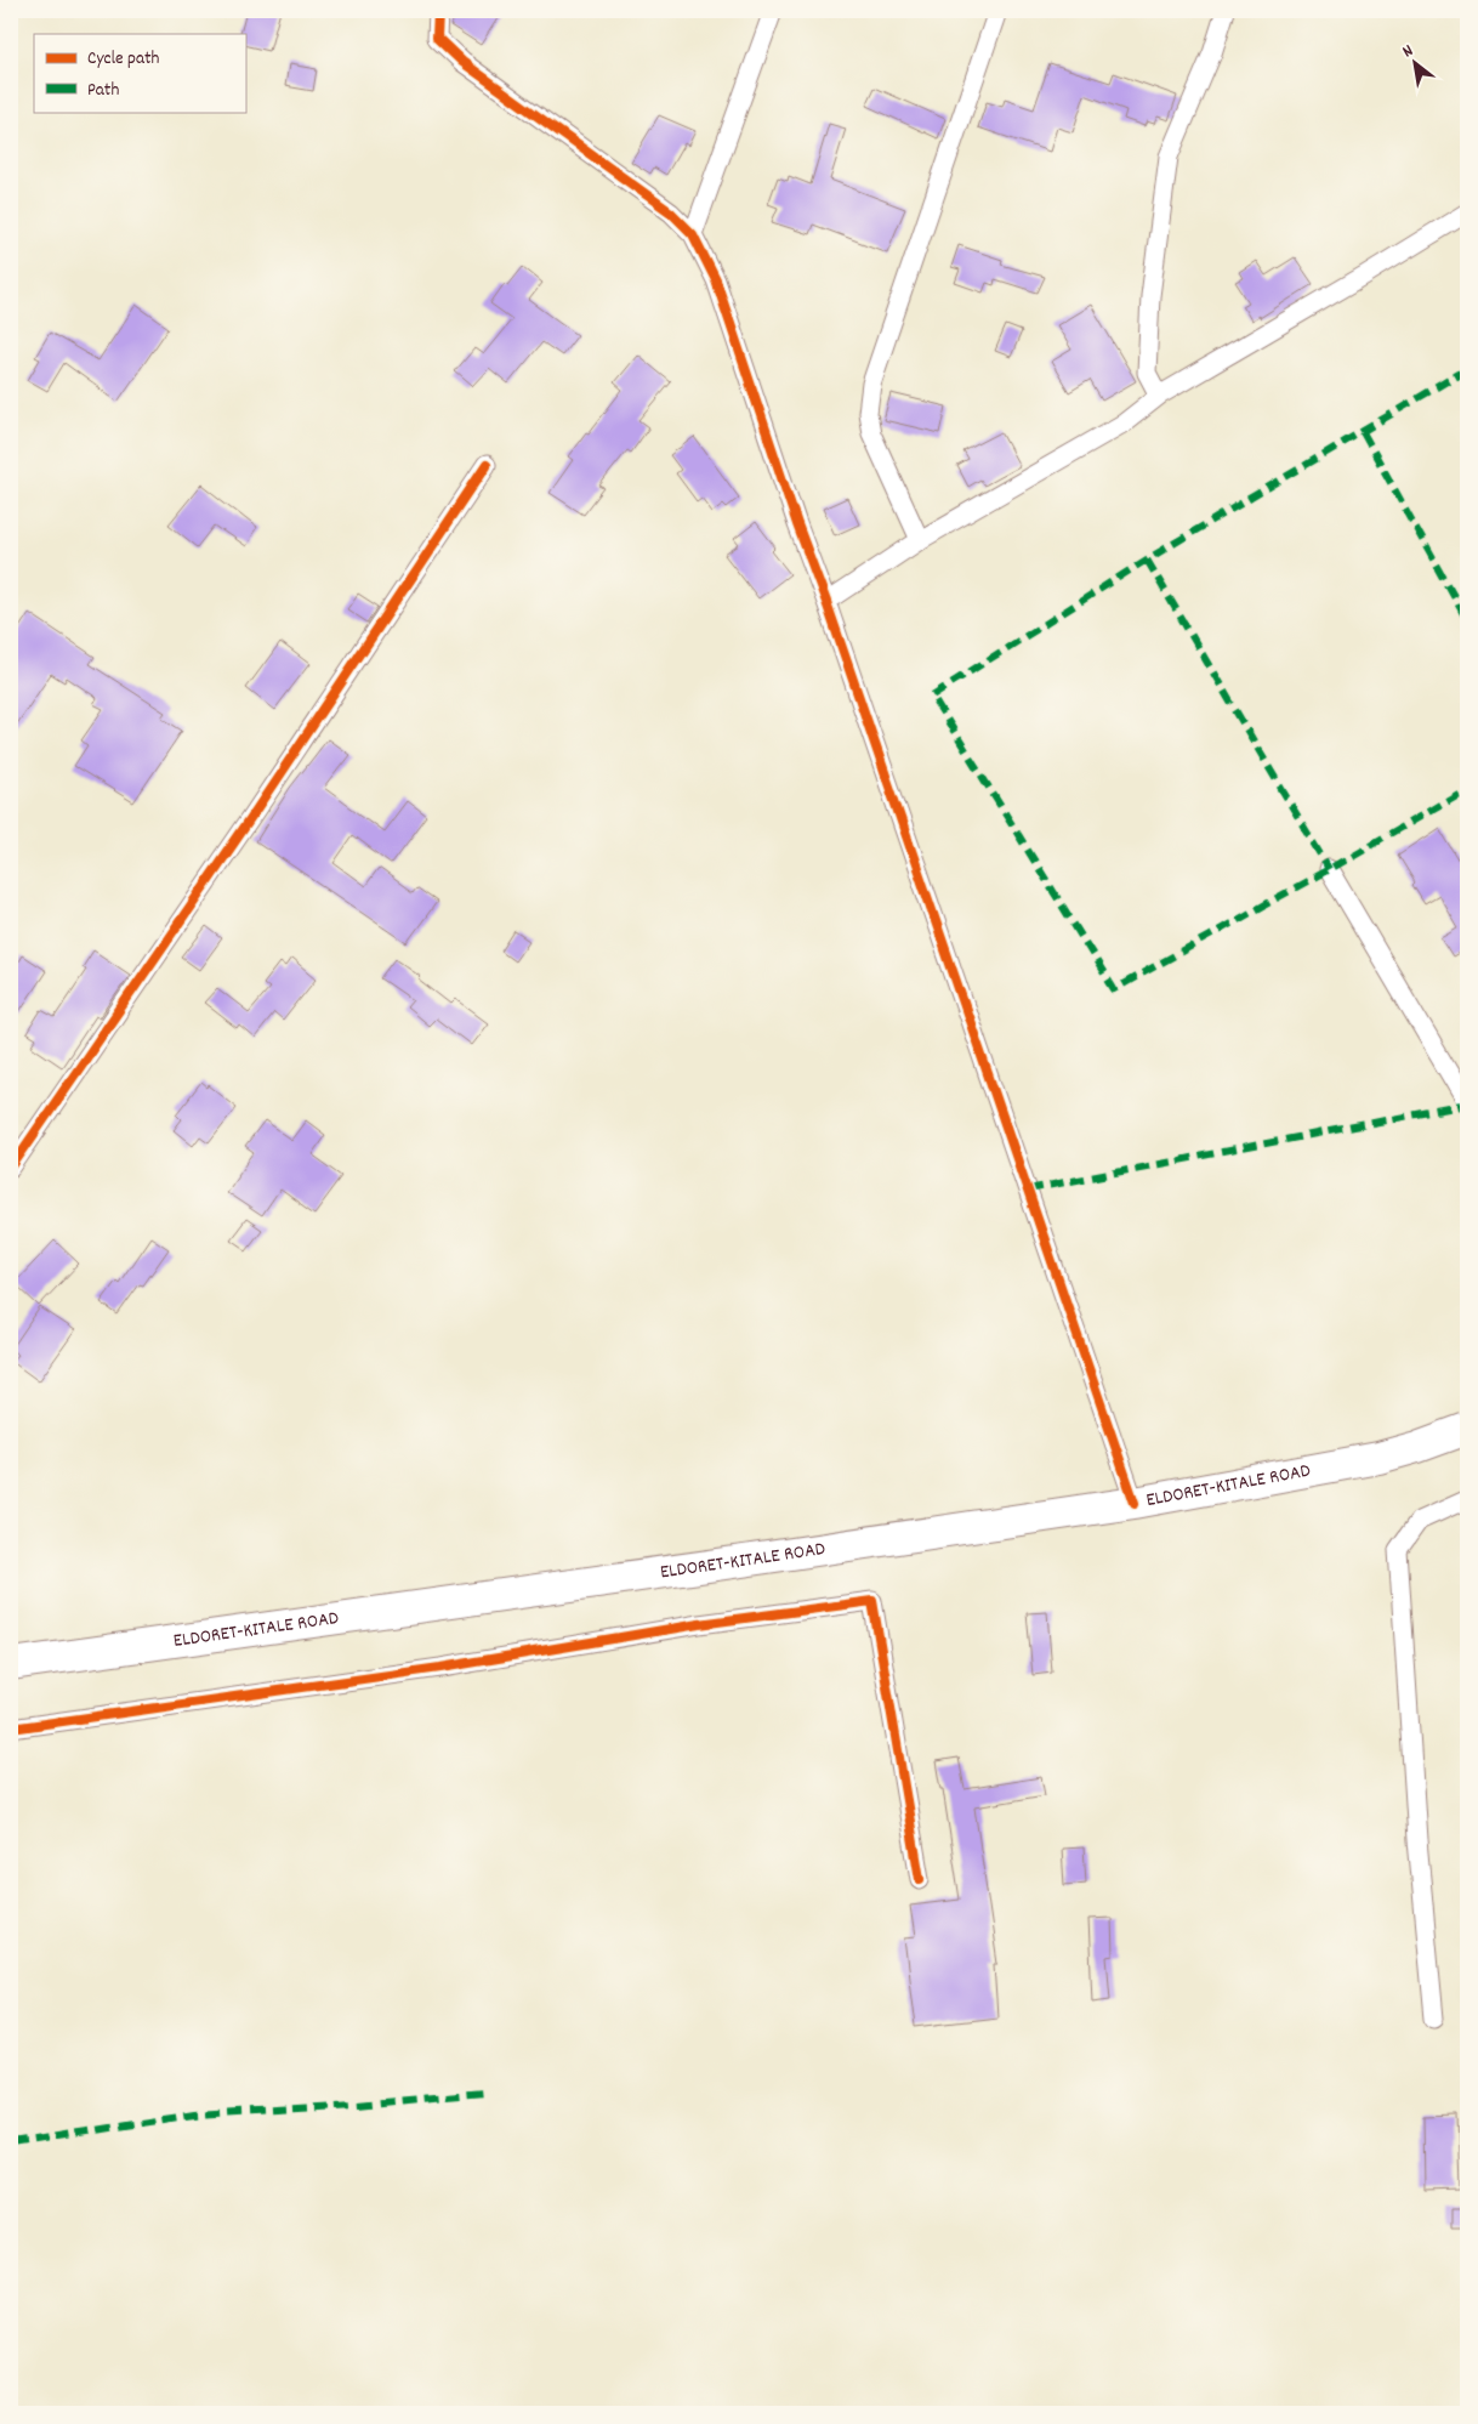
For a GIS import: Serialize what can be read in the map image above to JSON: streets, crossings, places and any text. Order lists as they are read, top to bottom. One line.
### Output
{"streets":{"highway":["ELDORET-KITALE ROAD"]},"legend":["Cycle path","Path"],"north":"top left"}
